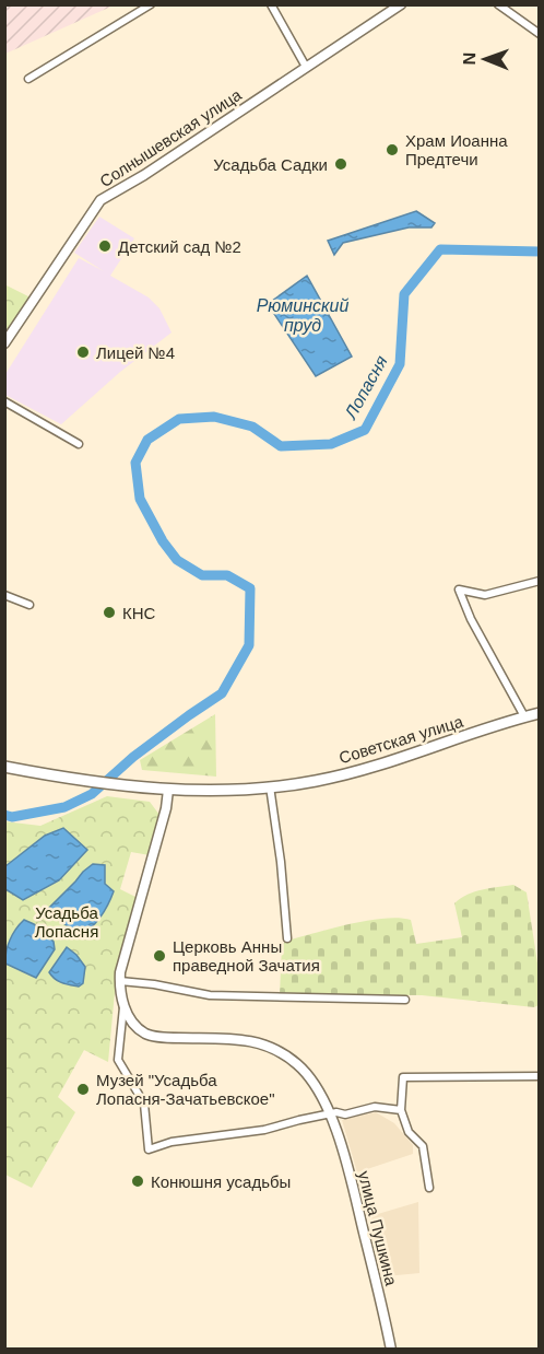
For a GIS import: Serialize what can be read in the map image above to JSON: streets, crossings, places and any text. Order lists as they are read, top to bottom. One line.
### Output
{"streets":{"main road":["Солнышевская улица","Советская улица","улица Пушкина"]},"crossings":[["Советская улица","улица Пушкина"]],"water":["Рюминский пруд","Лопасня"],"parks":["Усадьба Лопасня"],"places":["Храм Иоанна Предтечи","Усадьба Садки","Детский сад №2","Лицей №4","КНС","Церковь Анны праведной Зачатия","Музей \"Усадьба Лопасня-Зачатьевское\"","Конюшня усадьбы"],"north":"left"}
